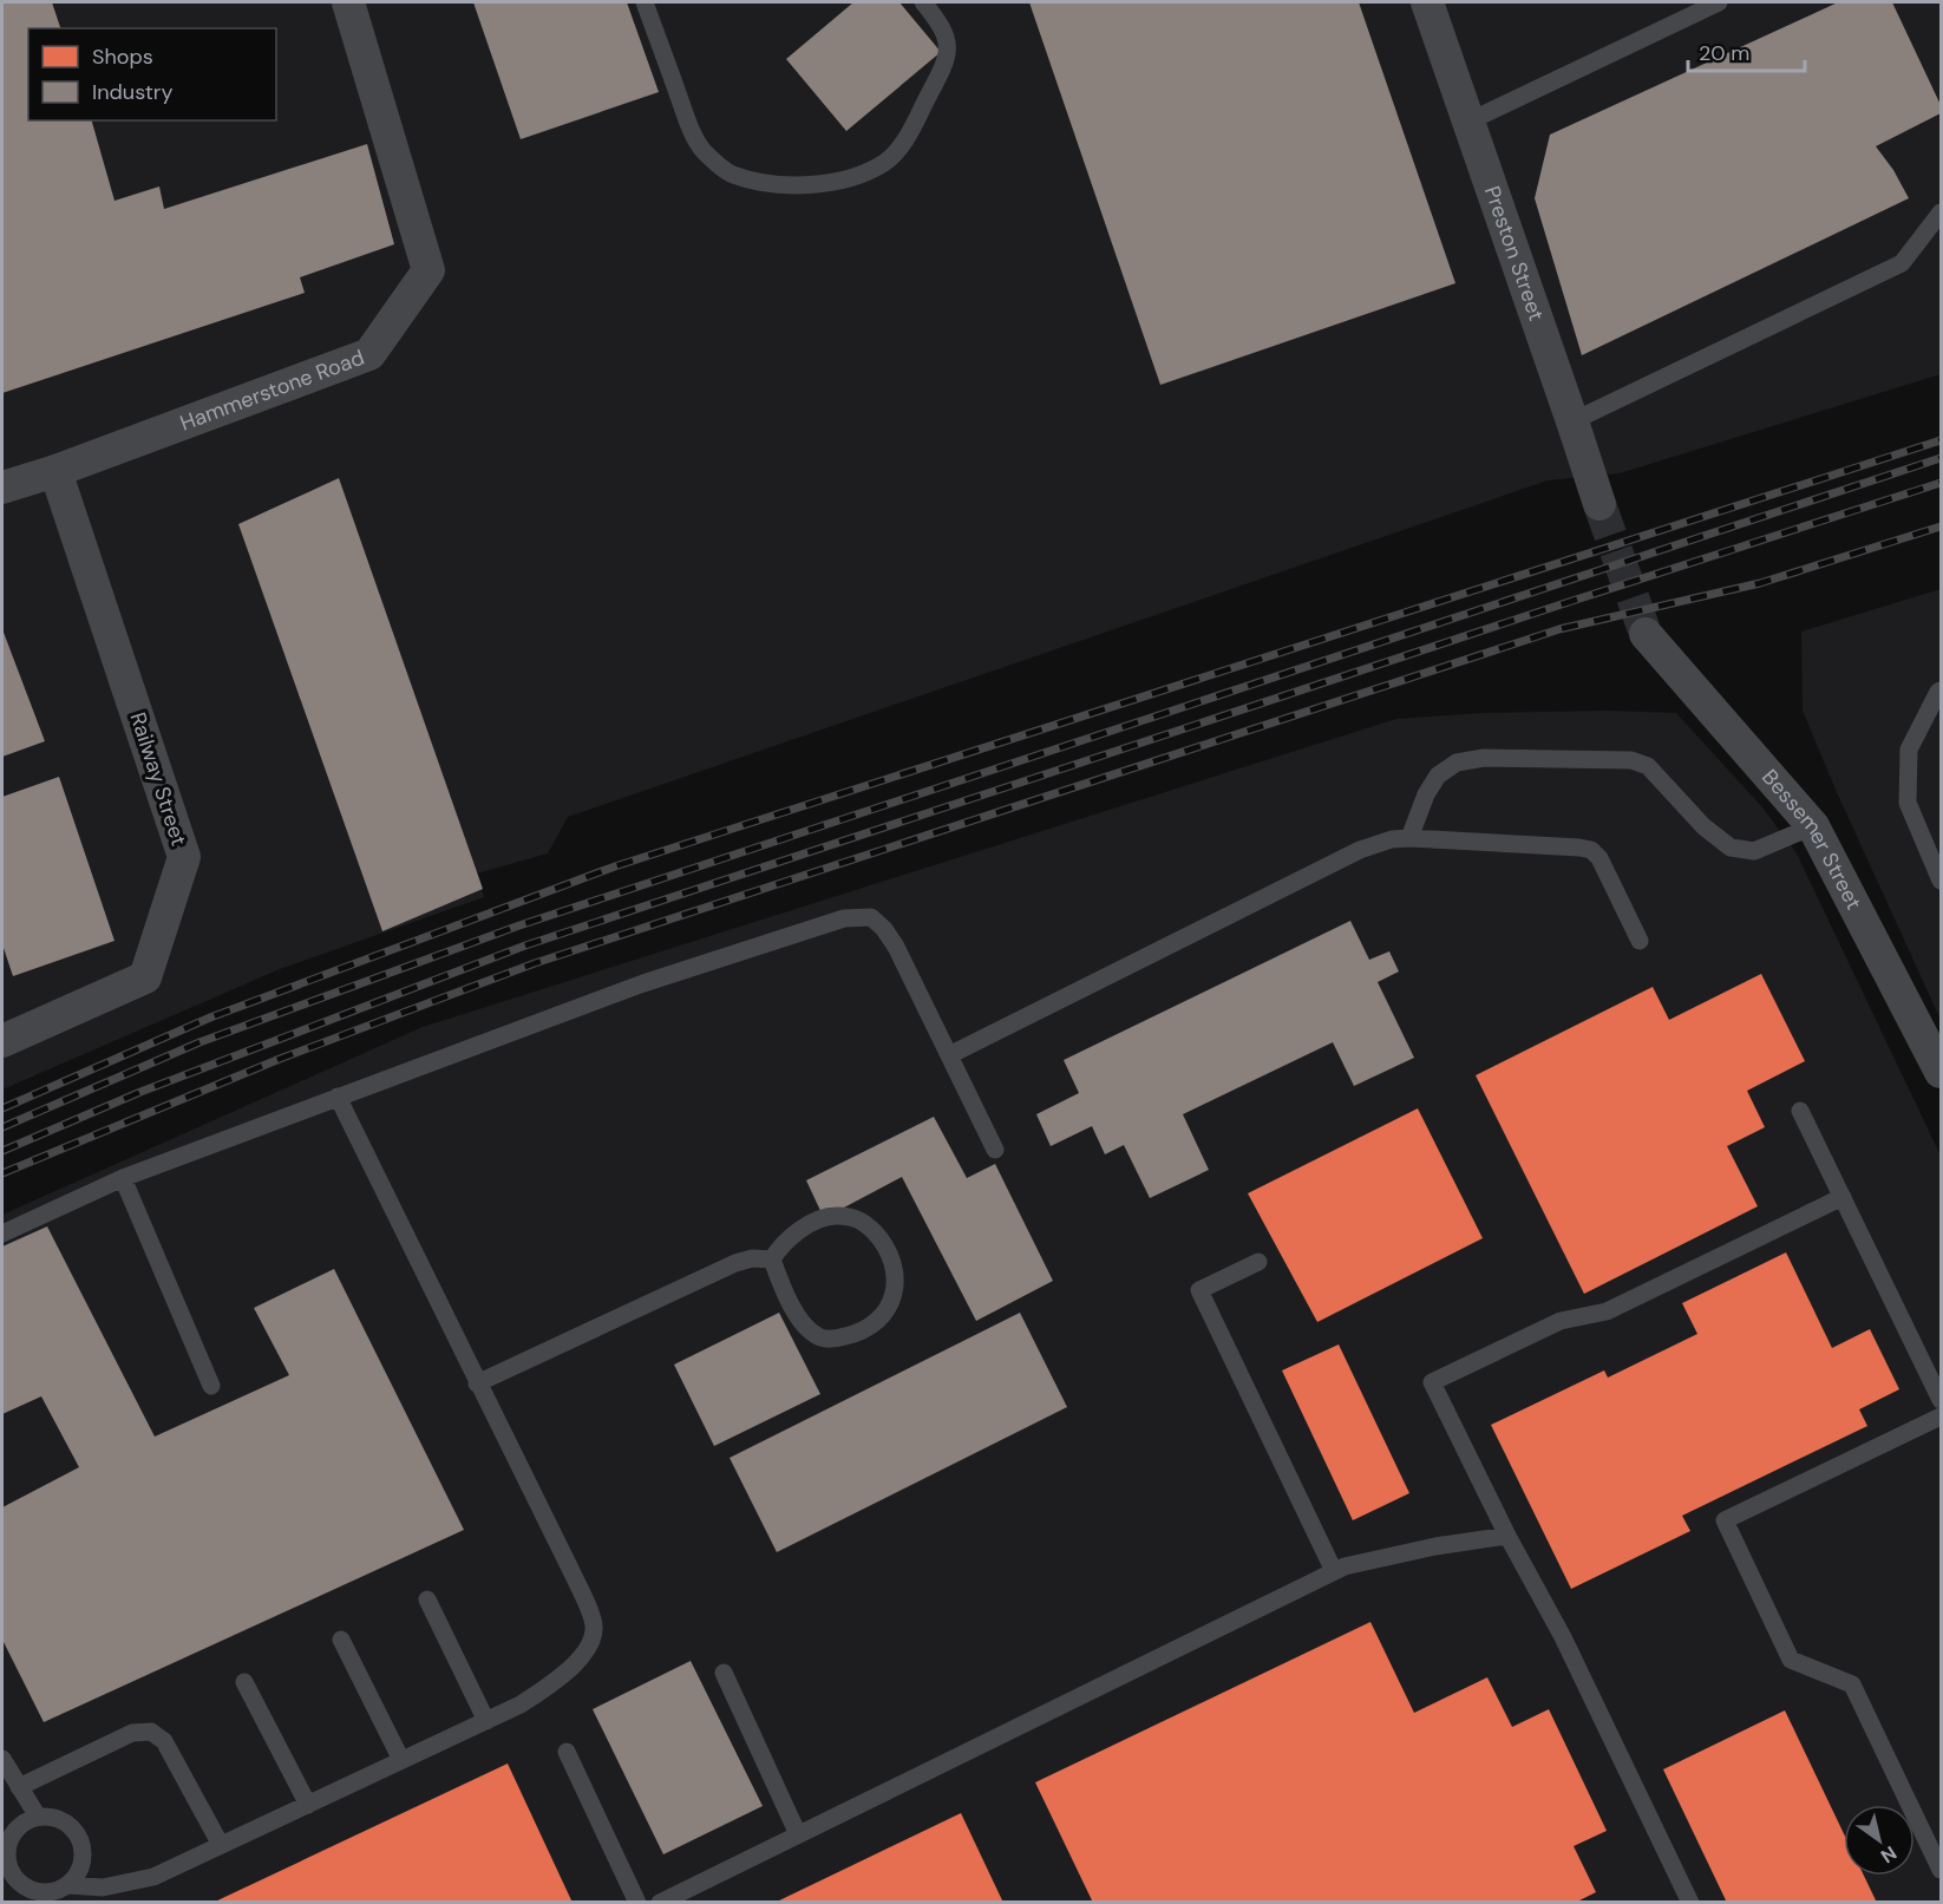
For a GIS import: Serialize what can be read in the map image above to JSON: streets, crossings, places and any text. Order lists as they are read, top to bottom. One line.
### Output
{"streets":{"street":["Preston Street","Hammerstone Road","Railway Street","Bessemer Street"]},"crossings":[["Hammerstone Road","Railway Street"]],"legend":["Shops","Industry"],"scale_bar":"20 m","north":"bottom right"}
